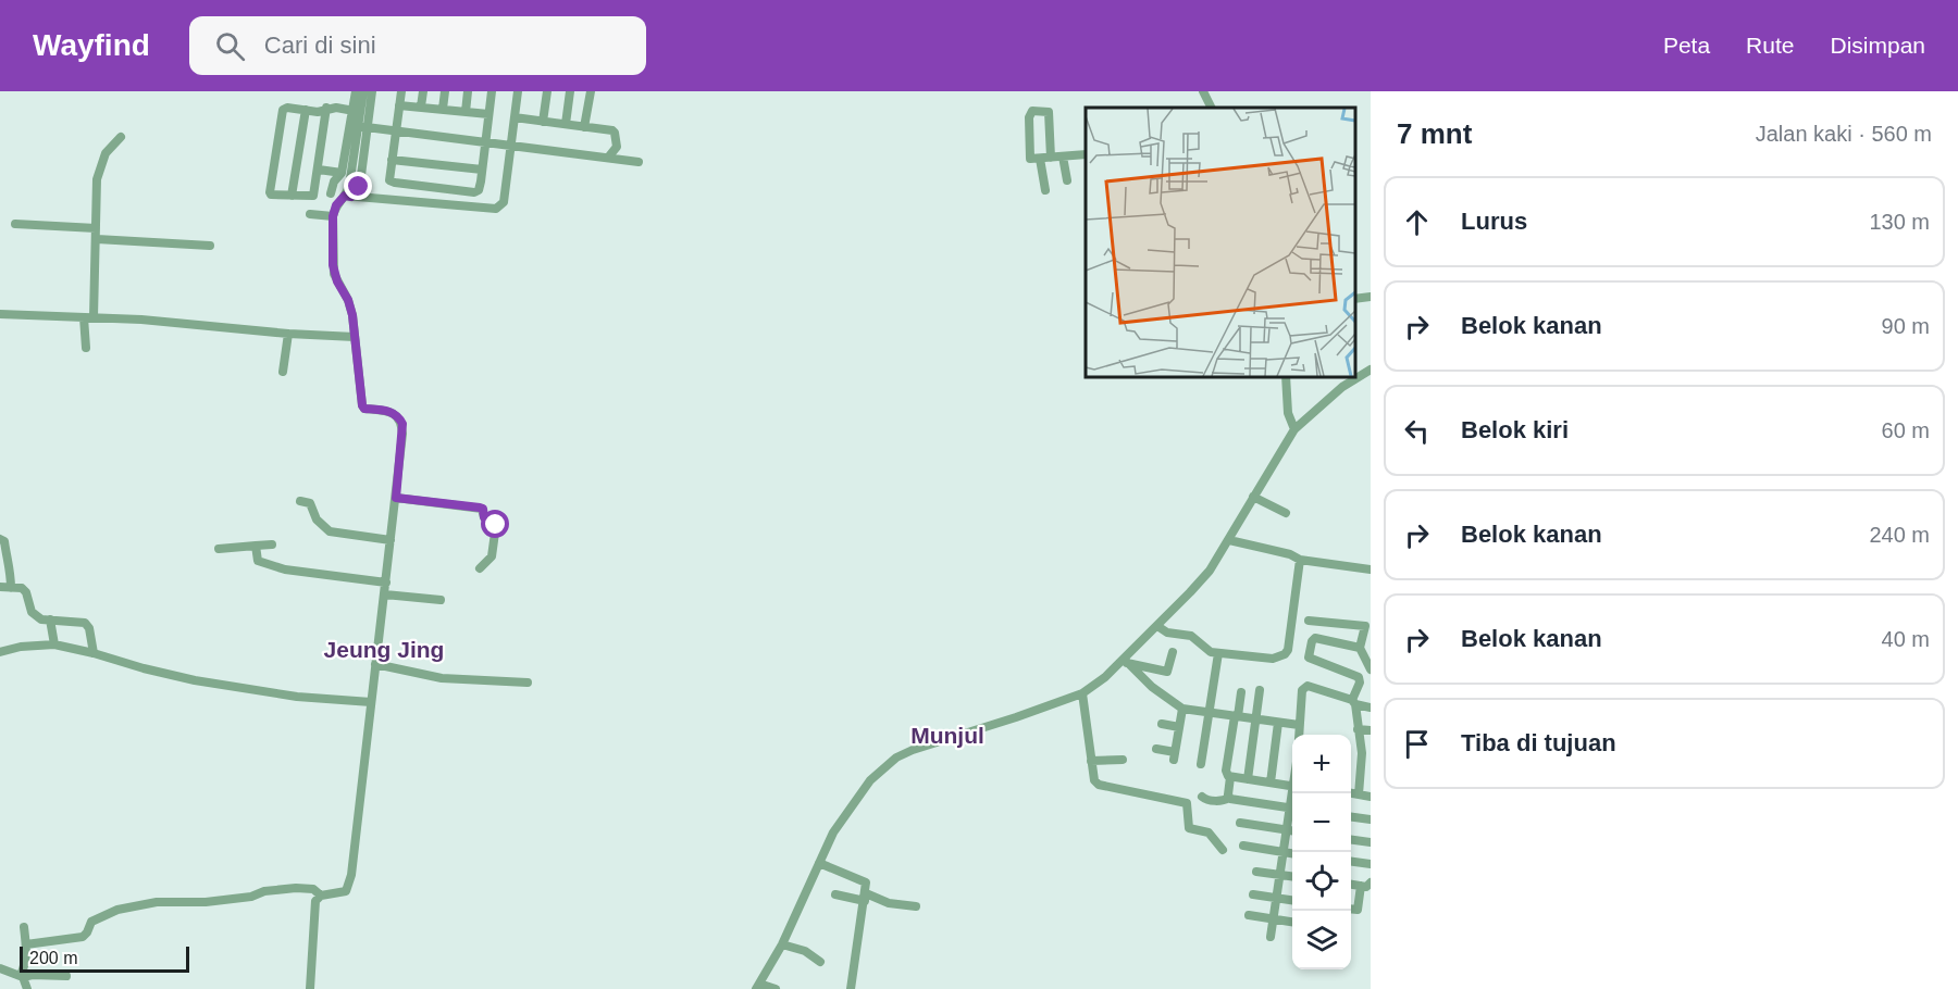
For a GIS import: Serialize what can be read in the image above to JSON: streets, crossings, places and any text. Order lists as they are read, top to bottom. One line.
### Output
{"districts":["Jeung Jing","Munjul"],"scale_bar":"200 m","page":{"header":"Wayfind","search":"Cari di sini","nav":["Peta","Rute","Disimpan"],"heading":["7 mnt","Jalan kaki · 560 m"],"list":[["Lurus","130 m"],["Belok kanan","90 m"],["Belok kiri","60 m"],["Belok kanan","240 m"],["Belok kanan","40 m"],"Tiba di tujuan"],"map_buttons":["+","−"],"scale":"200 m"}}
